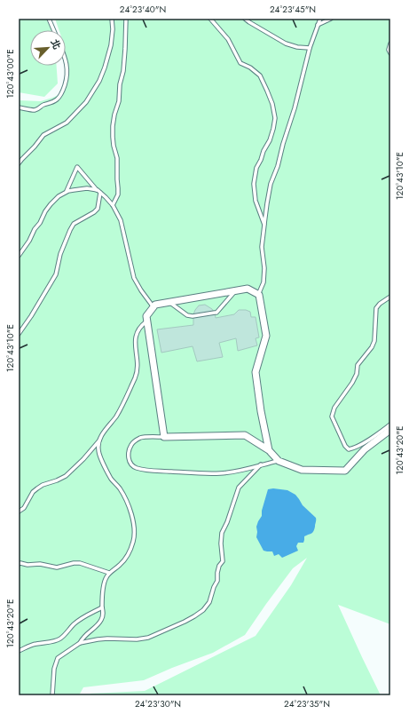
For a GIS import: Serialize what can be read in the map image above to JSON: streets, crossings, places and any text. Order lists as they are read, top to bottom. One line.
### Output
{"north":"top right","coordinates":["24°23'40\"N","24°23'45\"N","120°43'00\"E","120°43'10\"E","120°43'20\"E","24°23'30\"N","24°23'35\"N"]}
